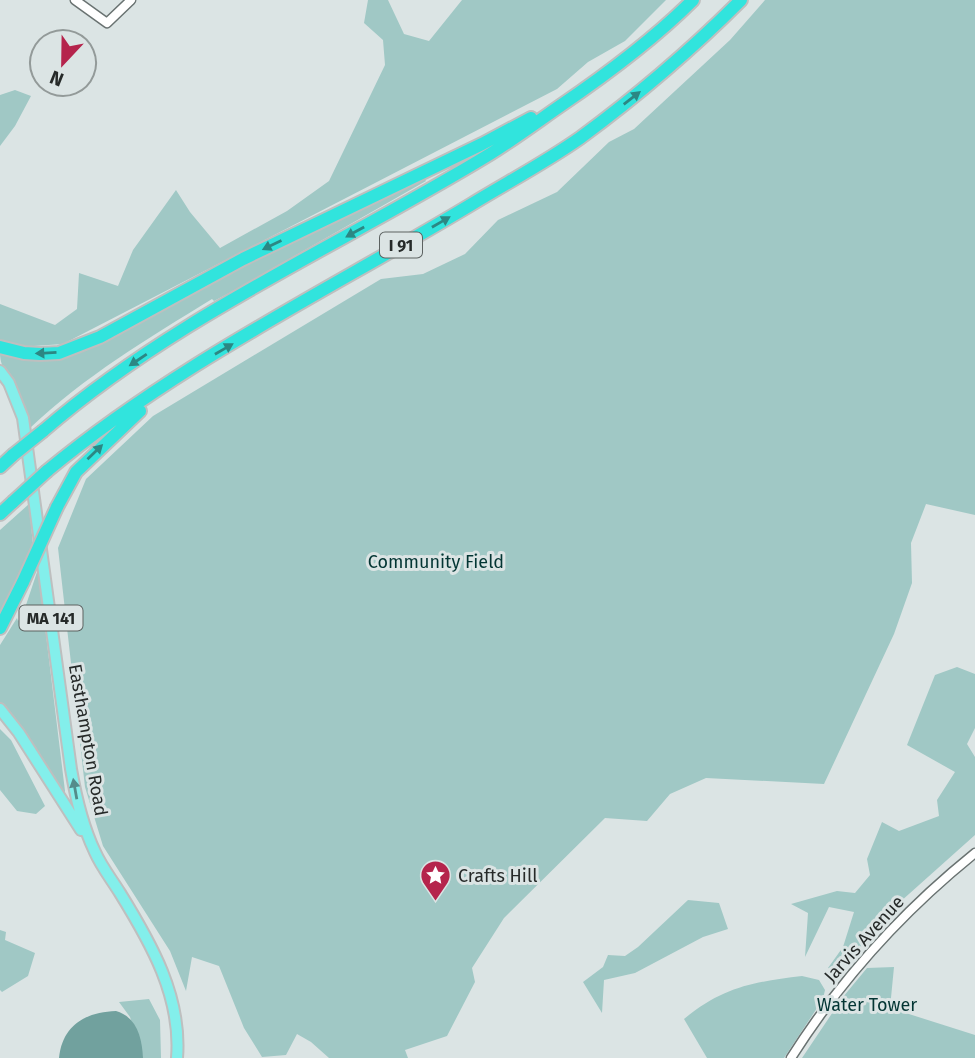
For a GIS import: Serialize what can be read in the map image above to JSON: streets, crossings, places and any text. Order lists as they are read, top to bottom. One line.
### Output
{"streets":{"highway":["I 91"],"main road":["MA 141","Easthampton Road"],"street":["Jarvis Avenue"]},"crossings":[["MA 141","Easthampton Road"]],"parks":["Community Field","Water Tower"],"places":{"place":["Crafts Hill"]},"north":"bottom"}
